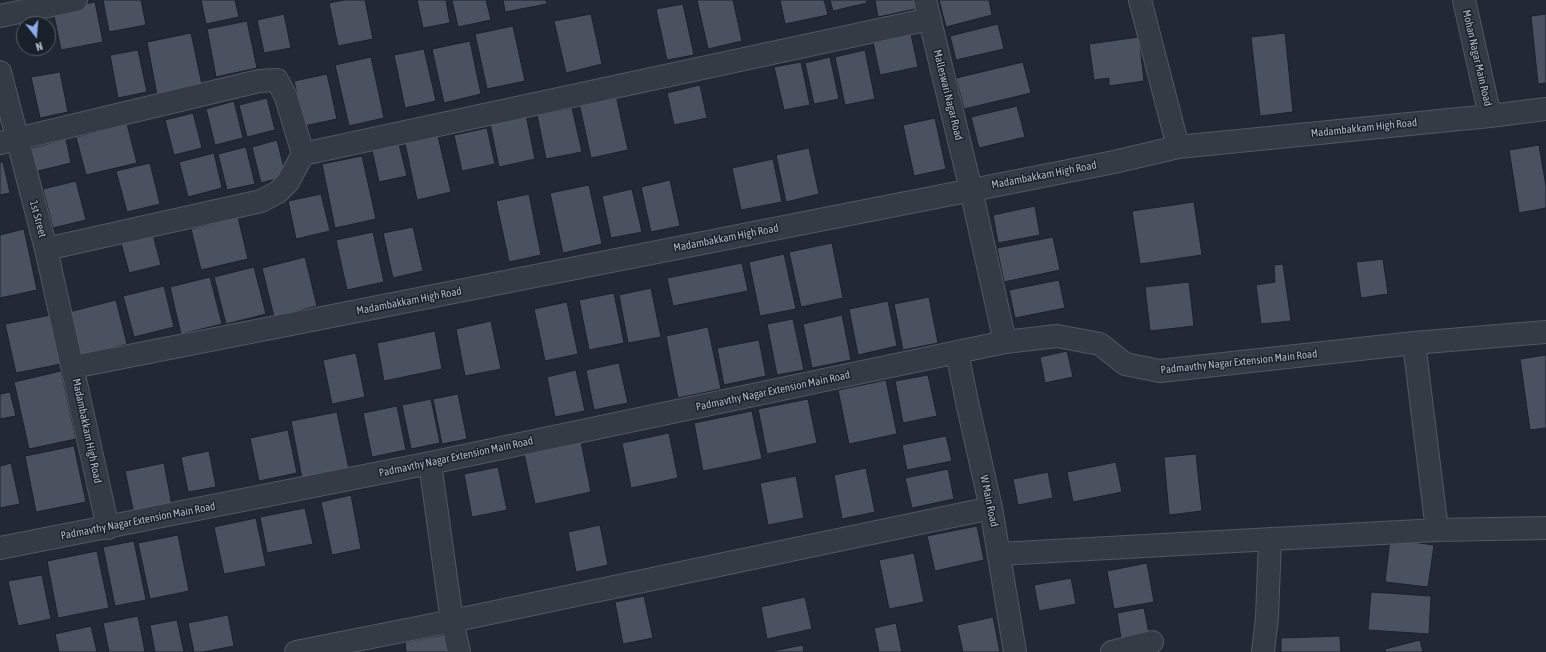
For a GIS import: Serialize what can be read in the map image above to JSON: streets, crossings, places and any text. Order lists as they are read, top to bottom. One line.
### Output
{"streets":{"street":["Mohan Nagar Main Road","Malleswari Nagar Road","Madambakkam High Road","1st Street","Padmavthy Nagar Extension Main Road","W Main Road"]},"crossings":[["Mohan Nagar Main Road","Madambakkam High Road"],["Malleswari Nagar Road","Madambakkam High Road"],["Malleswari Nagar Road","Padmavthy Nagar Extension Main Road"],["Madambakkam High Road","1st Street"],["Madambakkam High Road","Padmavthy Nagar Extension Main Road"],["Padmavthy Nagar Extension Main Road","W Main Road"]],"north":"bottom"}
